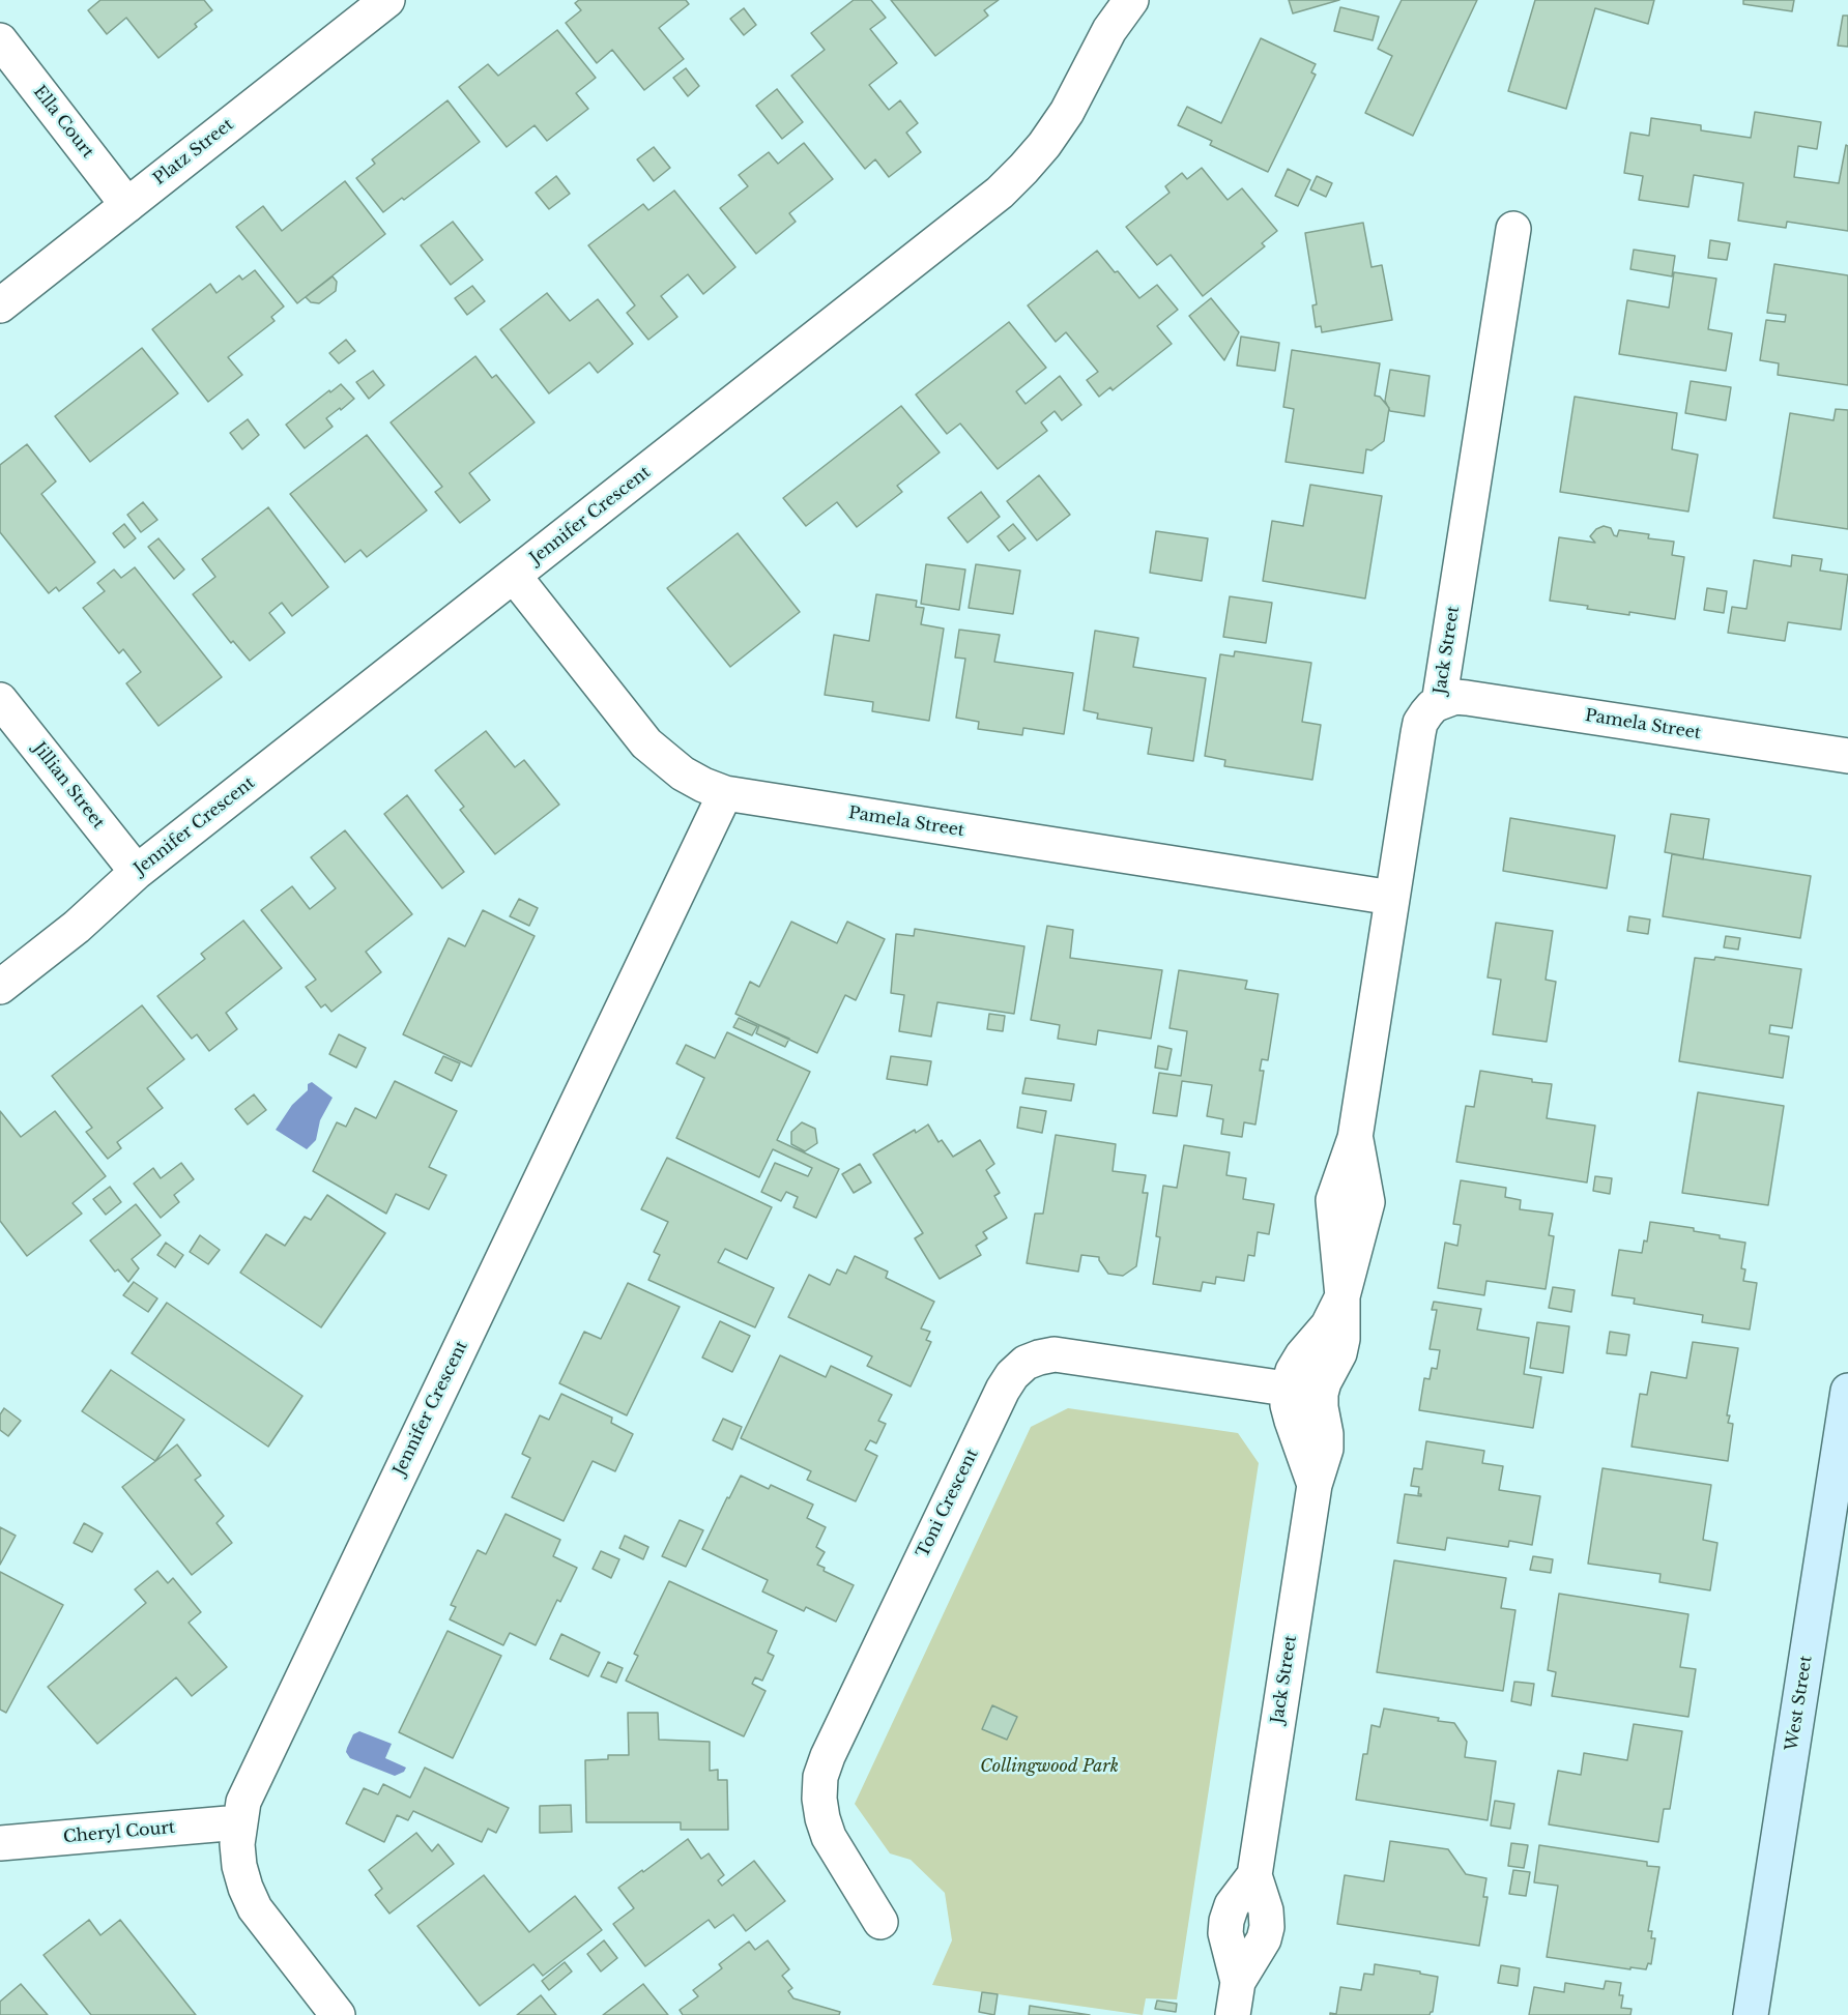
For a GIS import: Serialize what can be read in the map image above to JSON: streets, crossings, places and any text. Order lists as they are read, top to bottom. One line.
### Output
{"streets":{"main road":["West Street"],"street":["Ella Court","Platz Street","Jennifer Crescent","Jack Street","Pamela Street","Jillian Street","Toni Crescent","Cheryl Court"]},"crossings":[["Ella Court","Platz Street"],["Jennifer Crescent","Pamela Street"],["Jennifer Crescent","Jillian Street"],["Jennifer Crescent","Cheryl Court"],["Jack Street","Pamela Street"],["Jack Street","Toni Crescent"]],"parks":["Collingwood Park"]}
